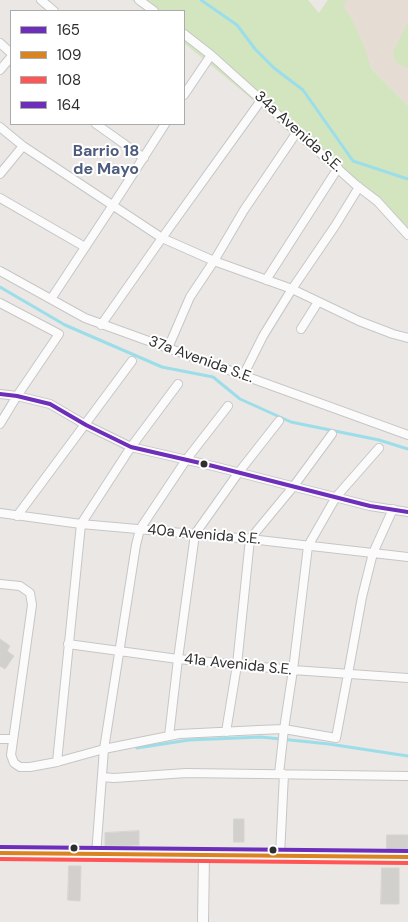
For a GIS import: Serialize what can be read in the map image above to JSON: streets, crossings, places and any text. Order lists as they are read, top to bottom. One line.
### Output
{"streets":{"street":["34a Avenida S.E.","37a Avenida S.E.","40a Avenida S.E.","41a Avenida S.E."]},"districts":["Barrio 18 de Mayo"],"lines":["transit line 165","transit line 164","transit line 109","transit line 108"],"legend":["165","109","108","164"]}
